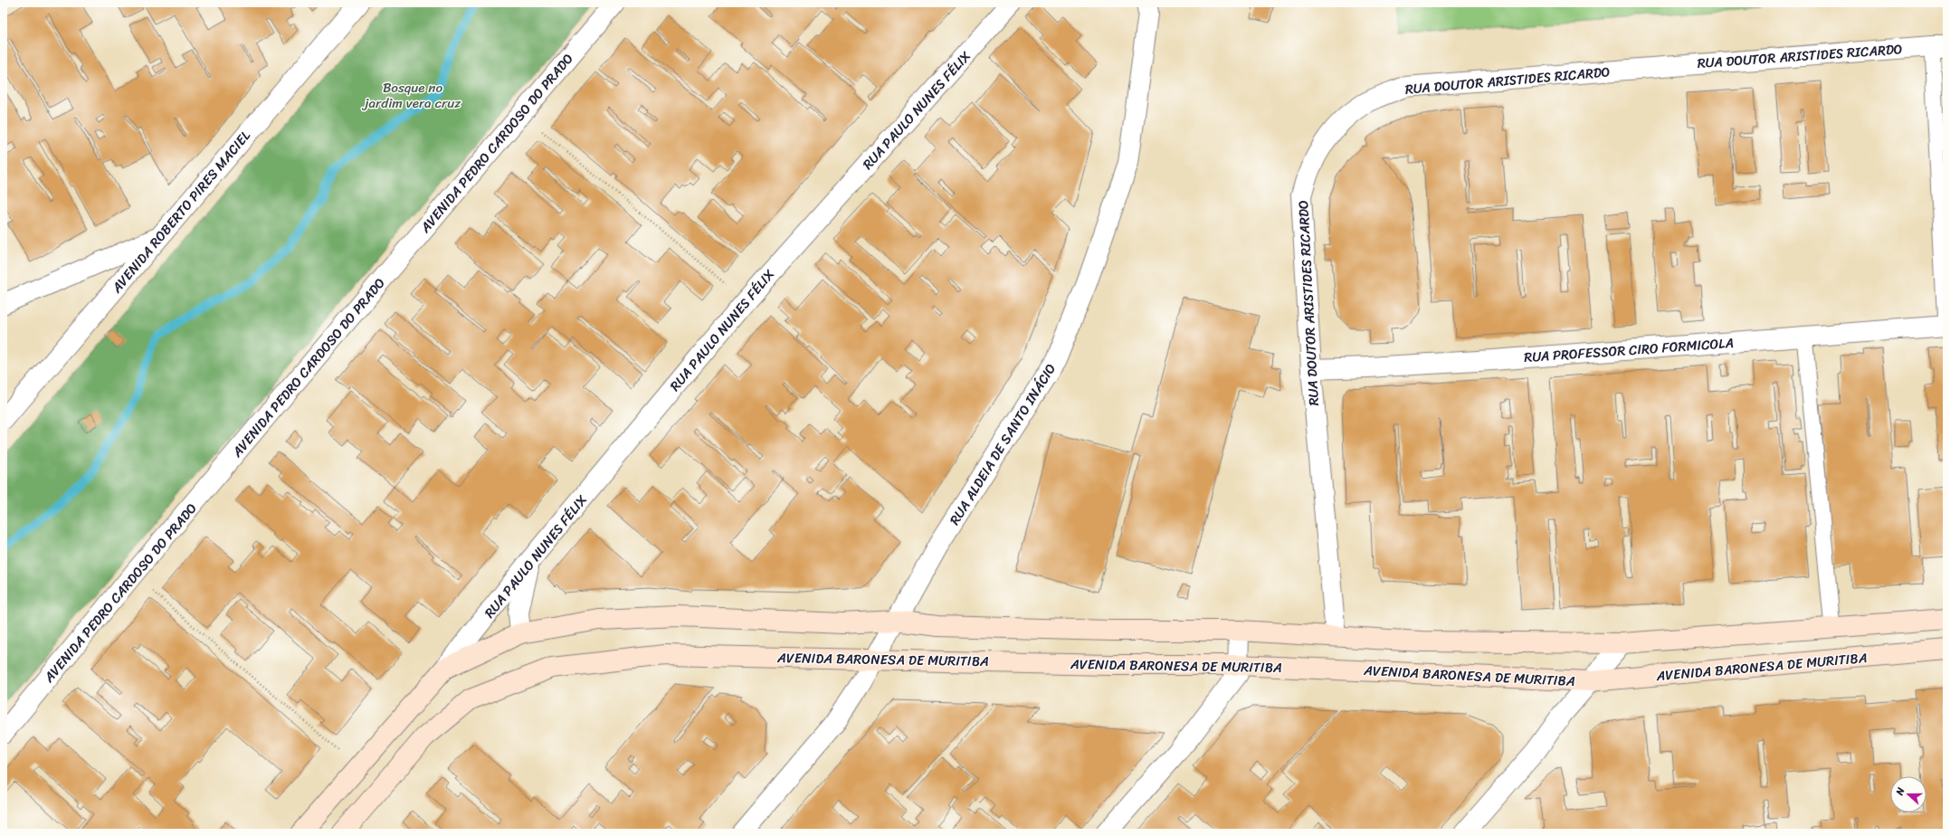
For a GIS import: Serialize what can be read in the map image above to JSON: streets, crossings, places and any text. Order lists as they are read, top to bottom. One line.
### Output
{"streets":{"main road":["AVENIDA BARONESA DE MURITIBA"],"street":["RUA DOUTOR ARISTIDES RICARDO","RUA PAULO NUNES FÉLIX","AVENIDA PEDRO CARDOSO DO PRADO","AVENIDA ROBERTO PIRES MACIEL","RUA PROFESSOR CIRO FORMICOLA","RUA ALDEIA DE SANTO INÁCIO"]},"crossings":[["RUA DOUTOR ARISTIDES RICARDO","RUA PROFESSOR CIRO FORMICOLA"],["RUA ALDEIA DE SANTO INÁCIO","AVENIDA BARONESA DE MURITIBA"]],"parks":["Bosque no jardim vera cruz"],"north":"left"}
